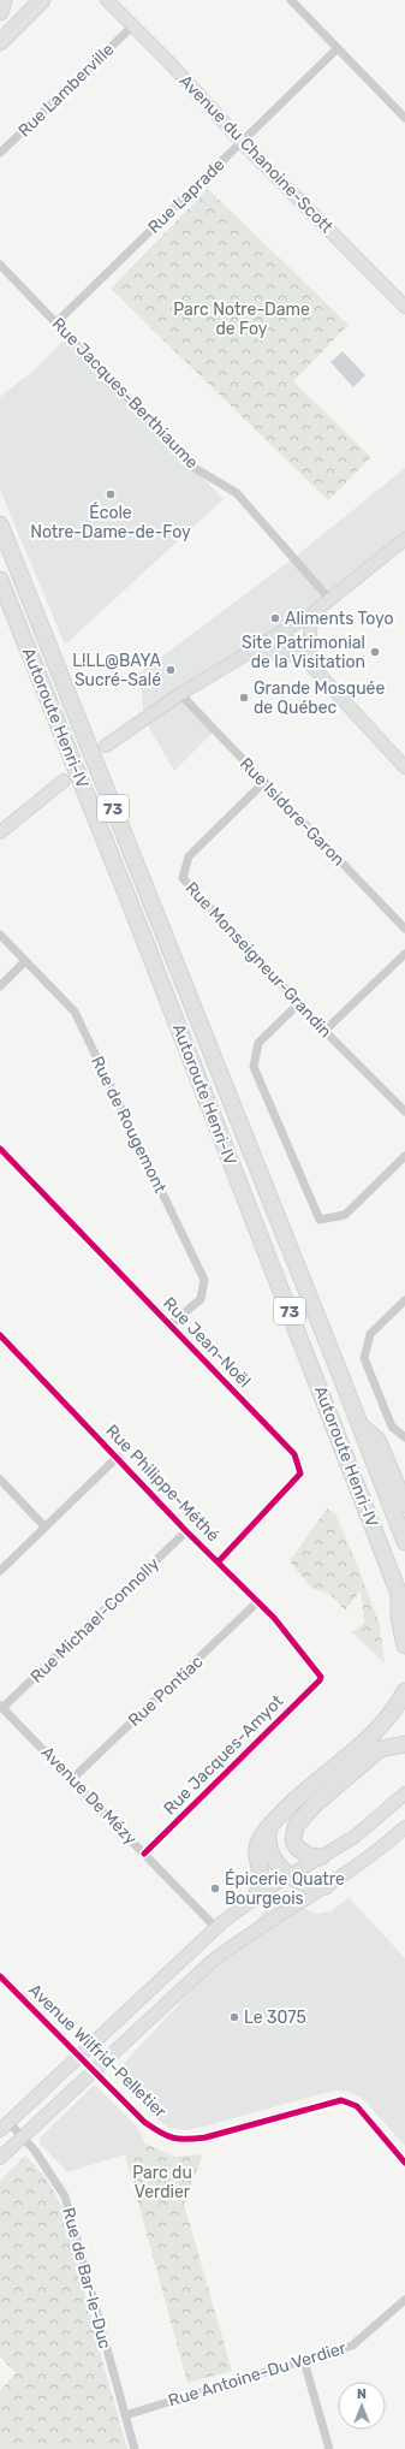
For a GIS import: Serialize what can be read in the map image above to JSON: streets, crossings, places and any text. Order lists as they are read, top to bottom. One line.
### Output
{"streets":{"highway":["Autoroute Henri-IV","73"],"main road":["Avenue du Chanoine-Scott"],"street":["Rue Lamberville","Rue Laprade","Rue Jacques-Berthiaume","Rue Isidore-Garon","Rue Monseigneur-Grandin","Rue de Rougemont","Rue Jean-Noël","Rue Philippe-Méthé","Rue Michael-Connolly","Rue Pontiac","Rue Jacques-Amyot","Avenue De Mézy","Avenue Wilfrid-Pelletier","Rue de Bar-le-Duc","Rue Antoine-Du Verdier"]},"crossings":[["Rue Lamberville","Avenue du Chanoine-Scott"],["Avenue du Chanoine-Scott","Rue Laprade"],["Rue Laprade","Rue Jacques-Berthiaume"],["Rue Isidore-Garon","Rue Monseigneur-Grandin"],["Rue de Rougemont","Rue Jean-Noël"],["Rue Jean-Noël","Rue Philippe-Méthé"],["Rue Philippe-Méthé","Rue Michael-Connolly"],["Rue Philippe-Méthé","Rue Pontiac"],["Rue Philippe-Méthé","Rue Jacques-Amyot"],["Rue Michael-Connolly","Avenue De Mézy"],["Rue Pontiac","Avenue De Mézy"],["Rue Jacques-Amyot","Avenue De Mézy"],["Rue de Bar-le-Duc","Rue Antoine-Du Verdier"]],"parks":["Parc Notre-Dame de Foy","Parc du Verdier"],"places":["École Notre-Dame-de-Foy","Aliments Toyo","Site Patrimonial de la Visitation","L!LL@BAYA Sucré-Salé","Grande Mosquée de Québec","Épicerie Quatre Bourgeois","Le 3075"],"north":"top"}
